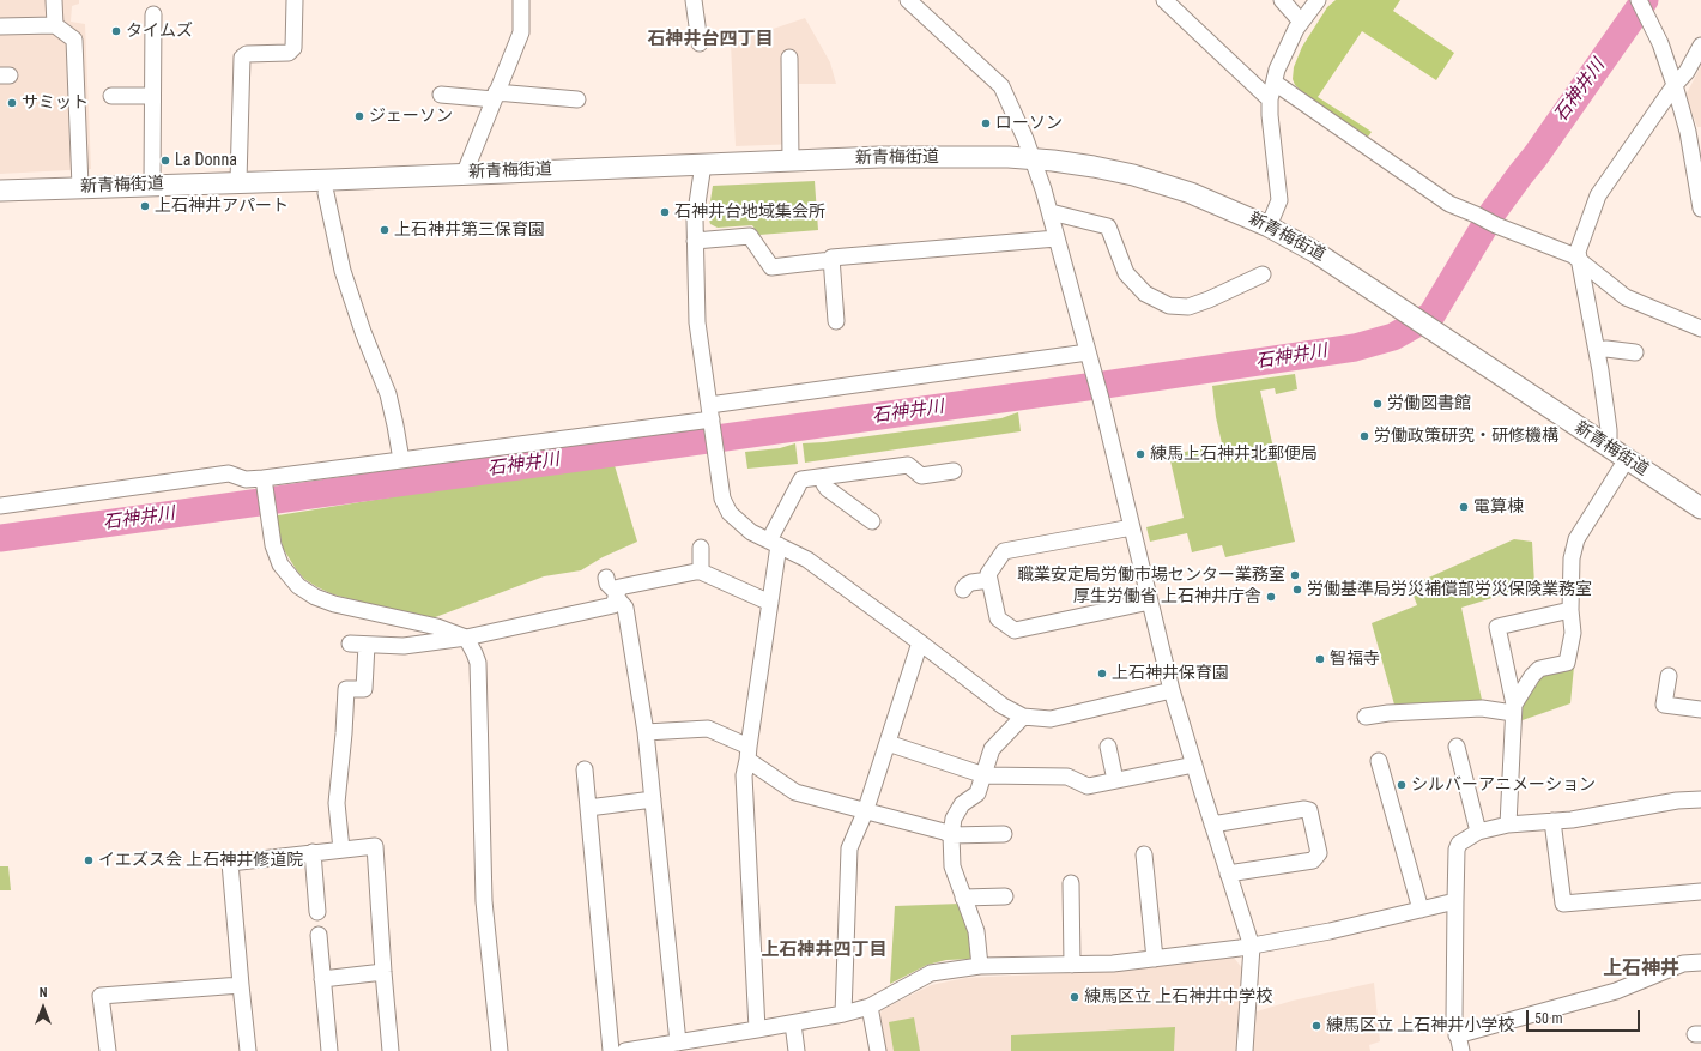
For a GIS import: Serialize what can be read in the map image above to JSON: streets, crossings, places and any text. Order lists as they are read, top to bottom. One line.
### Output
{"streets":{"main road":["新青梅街道"]},"districts":["石神井台四丁目","上石神井四丁目","上石神井"],"water":["石神井川"],"places":["タイムズ","サミット","ジェーソン","ローソン","La Donna","上石神井アパート","石神井台地域集会所","上石神井第三保育園","労働図書館","労働政策研究・研修機構","練馬上石神井北郵便局","電算棟","職業安定局労働市場センター業務室","労働基準局労災補償部労災保険業務室","厚生労働省 上石神井庁舎","智福寺","上石神井保育園","シルバーアニメーション","イエズス会 上石神井修道院","練馬区立 上石神井中学校","練馬区立 上石神井小学校"],"scale_bar":"50 m","north":"top"}
